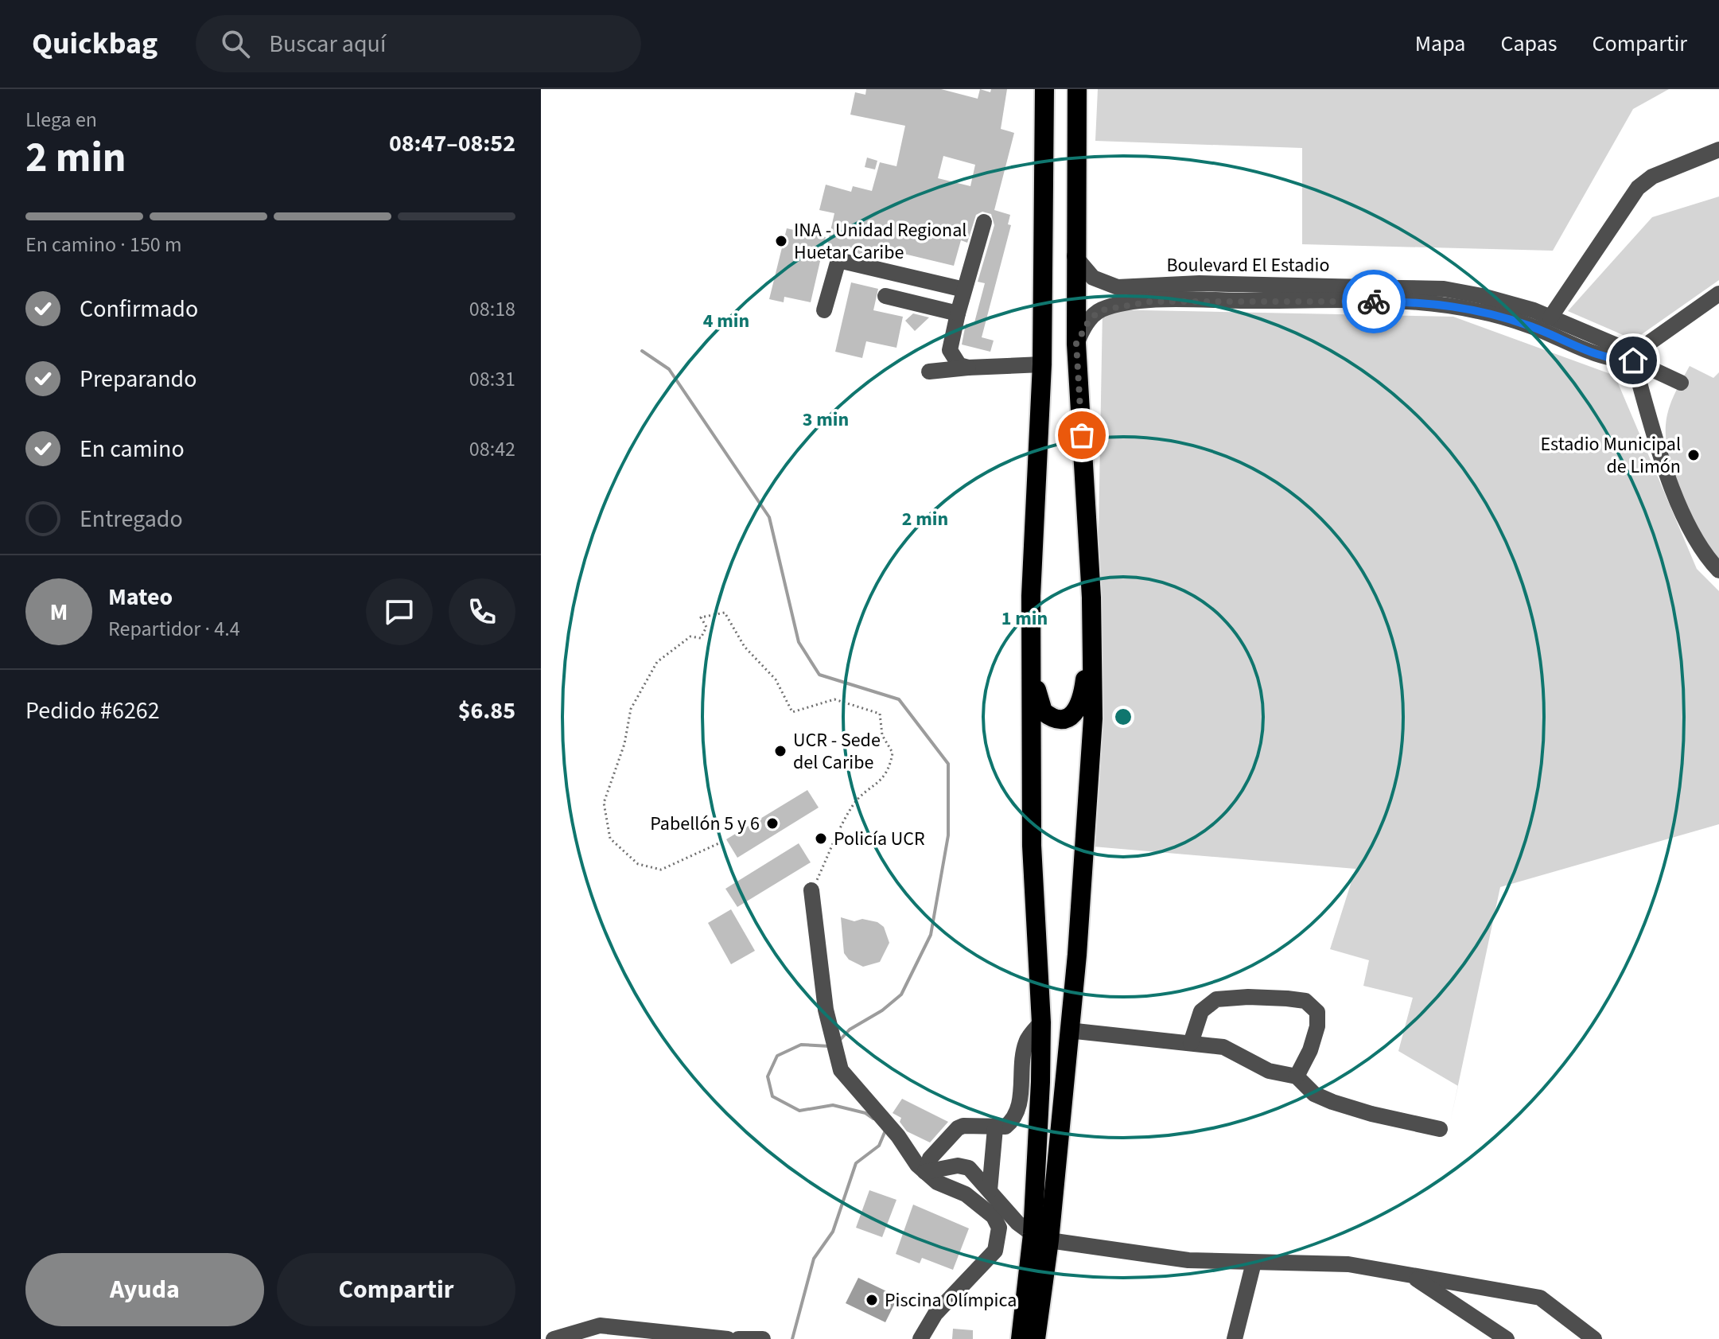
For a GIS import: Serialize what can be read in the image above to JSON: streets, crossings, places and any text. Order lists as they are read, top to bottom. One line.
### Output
{"streets":{"street":["Boulevard El Estadio"]},"places":["INA - Unidad Regional Huetar Caribe","Estadio Municipal de Limón","UCR - Sede del Caribe","Pabellón 5 y 6","Policía UCR","Piscina Olímpica"],"page":{"header":"Quickbag","search":"Buscar aquí","nav":["Mapa","Capas","Compartir"],"heading":["2 min","Llega en","08:47–08:52"],"panel":["Mateo","Repartidor · 4.4","Pedido #6262","$6.85"],"bar":"En camino · 150 m","list":[["Confirmado","08:18"],["Preparando","08:31"],["En camino","08:42"],"Entregado"],"round":"M","buttons":["Ayuda","Compartir"]},"rings":["4 min","3 min","2 min","1 min"]}
